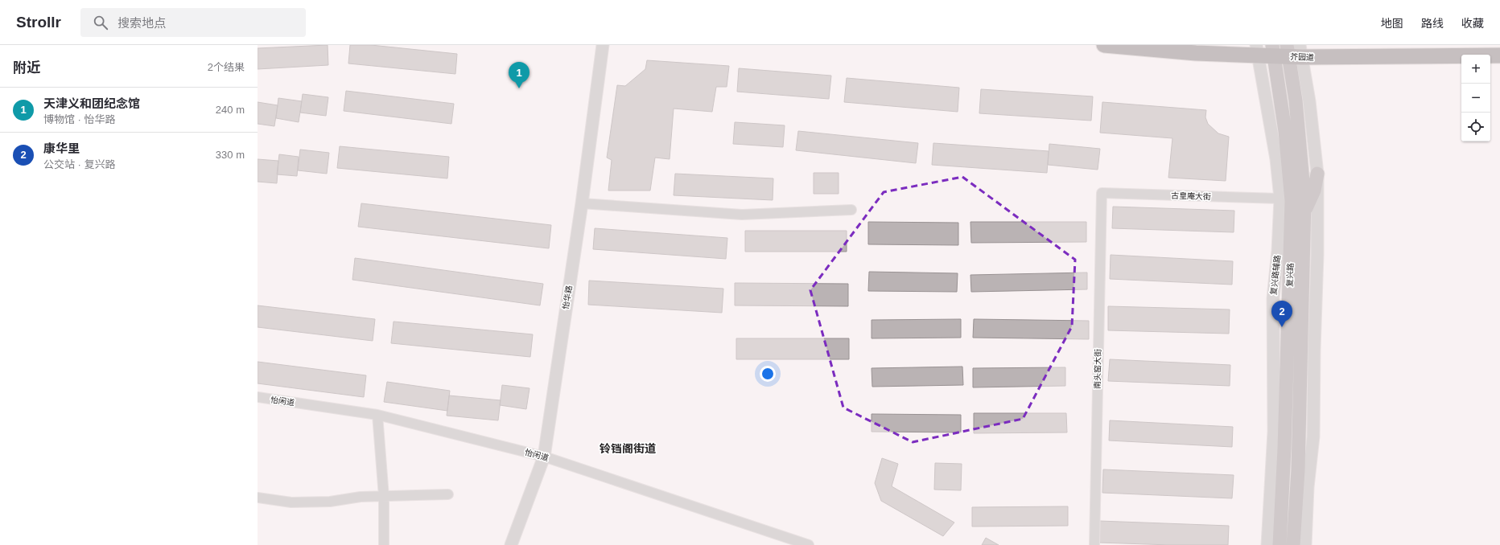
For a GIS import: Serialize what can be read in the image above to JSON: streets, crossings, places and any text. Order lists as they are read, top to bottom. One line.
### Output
{"streets":{"main road":["芥园道","复兴路"],"street":["古皇庵大街","复兴路辅路","怡华路","南头窑大街","怡闲道"]},"crossings":[["芥园道","复兴路辅路"],["芥园道","复兴路"],["古皇庵大街","复兴路辅路"],["古皇庵大街","南头窑大街"],["怡华路","怡闲道"]],"districts":["铃铛阁街道"],"page":{"header":"Strollr","search":"搜索地点","nav":["地图","路线","收藏"],"heading":["附近","2个结果"],"map_buttons":["+","−"],"pins":["1","2"],"list":[{"mark":"1","name":"天津义和团纪念馆","note":"博物馆 · 怡华路","value":"240 m"},{"mark":"2","name":"康华里","note":"公交站 · 复兴路","value":"330 m"}]}}
